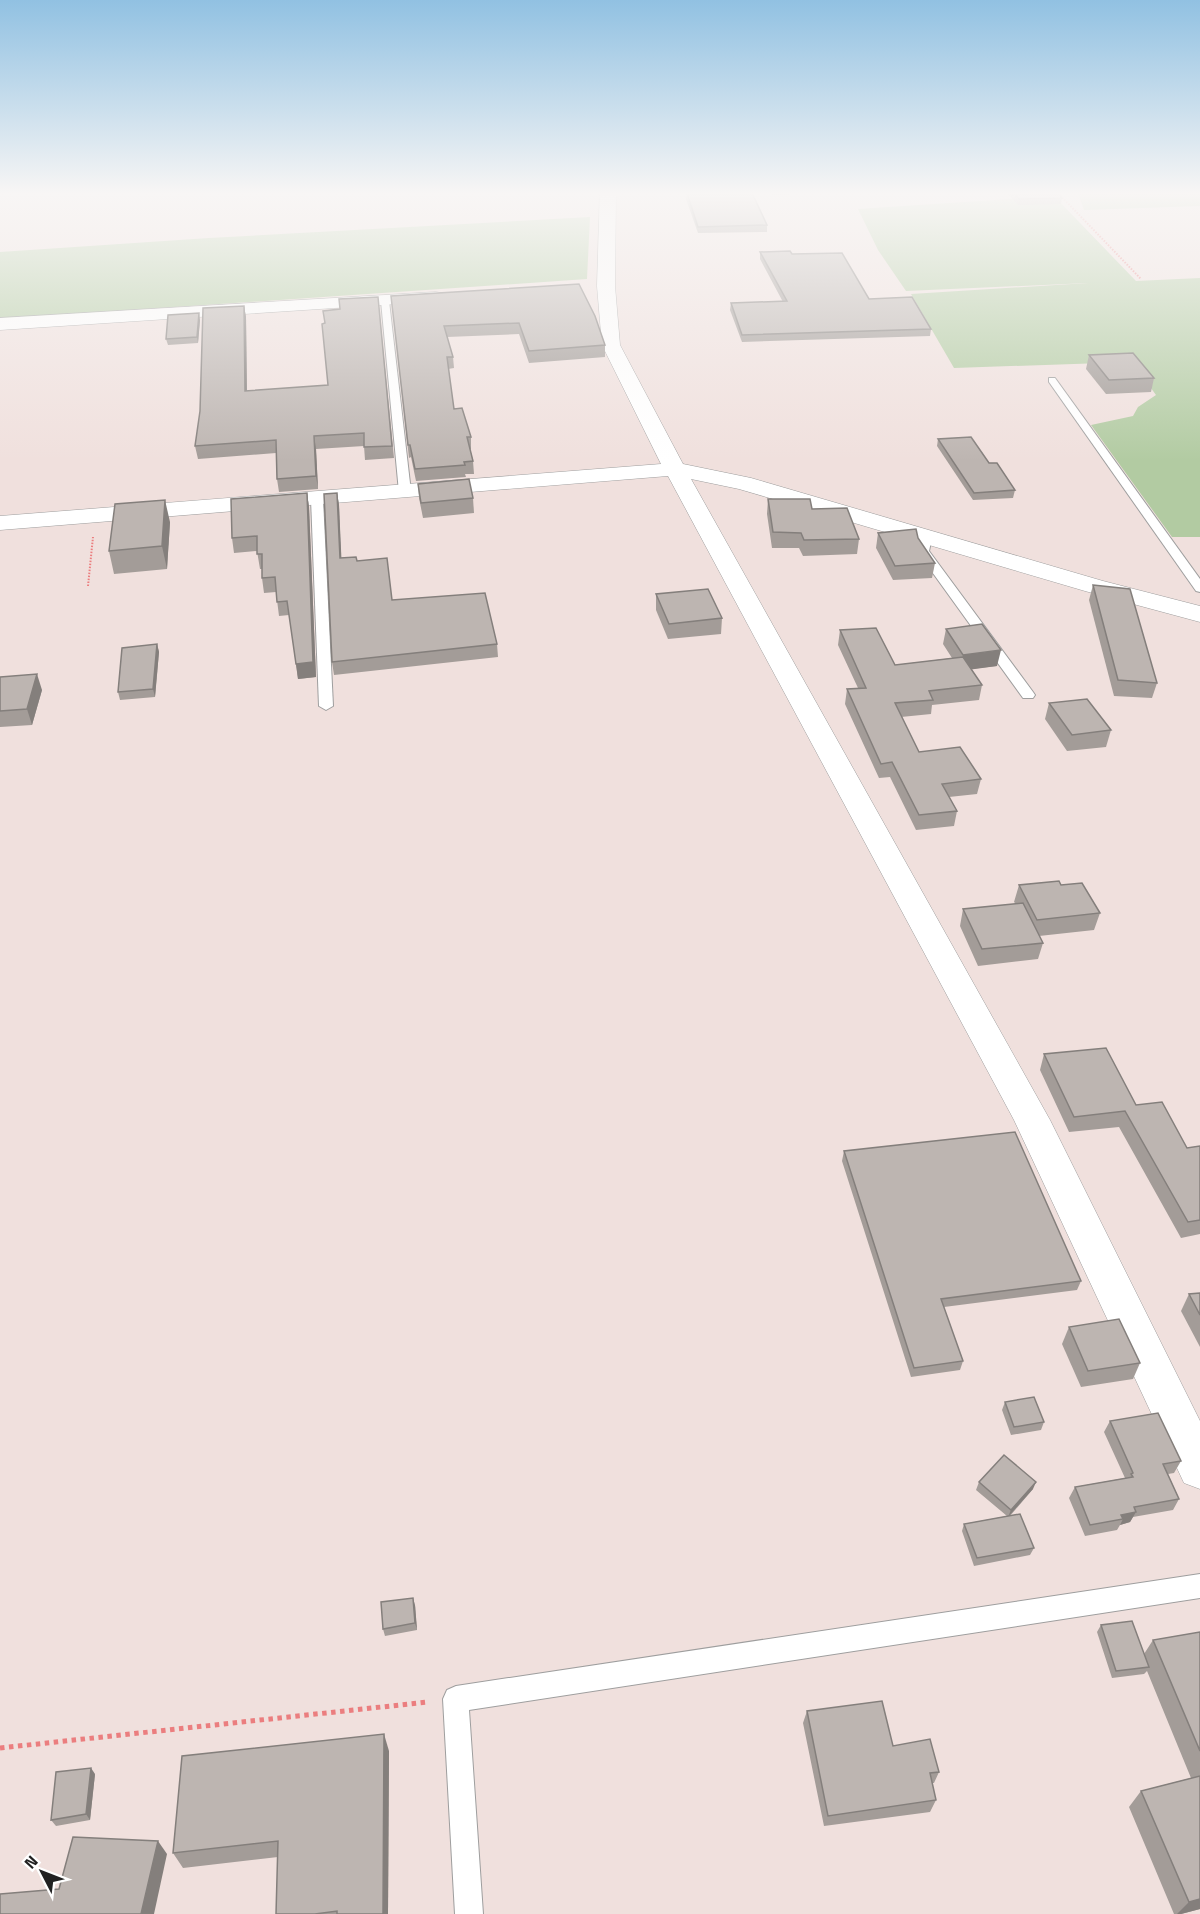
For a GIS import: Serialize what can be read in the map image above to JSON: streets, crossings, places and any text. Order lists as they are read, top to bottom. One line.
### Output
{"north":"top left"}
